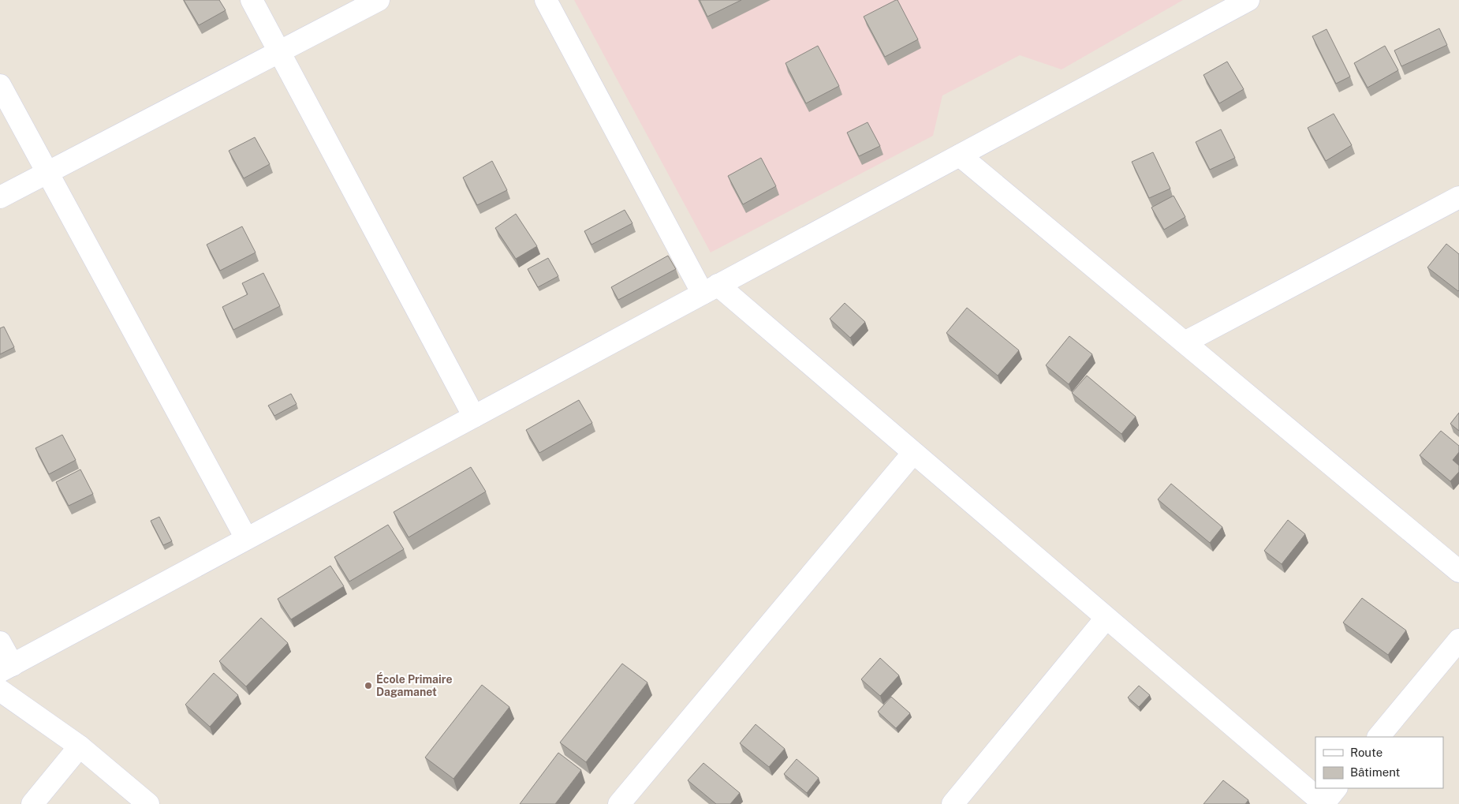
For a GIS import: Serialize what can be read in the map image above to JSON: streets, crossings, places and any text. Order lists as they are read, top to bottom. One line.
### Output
{"places":["École Primaire Dagamanet"],"legend":["Route","Bâtiment"]}
